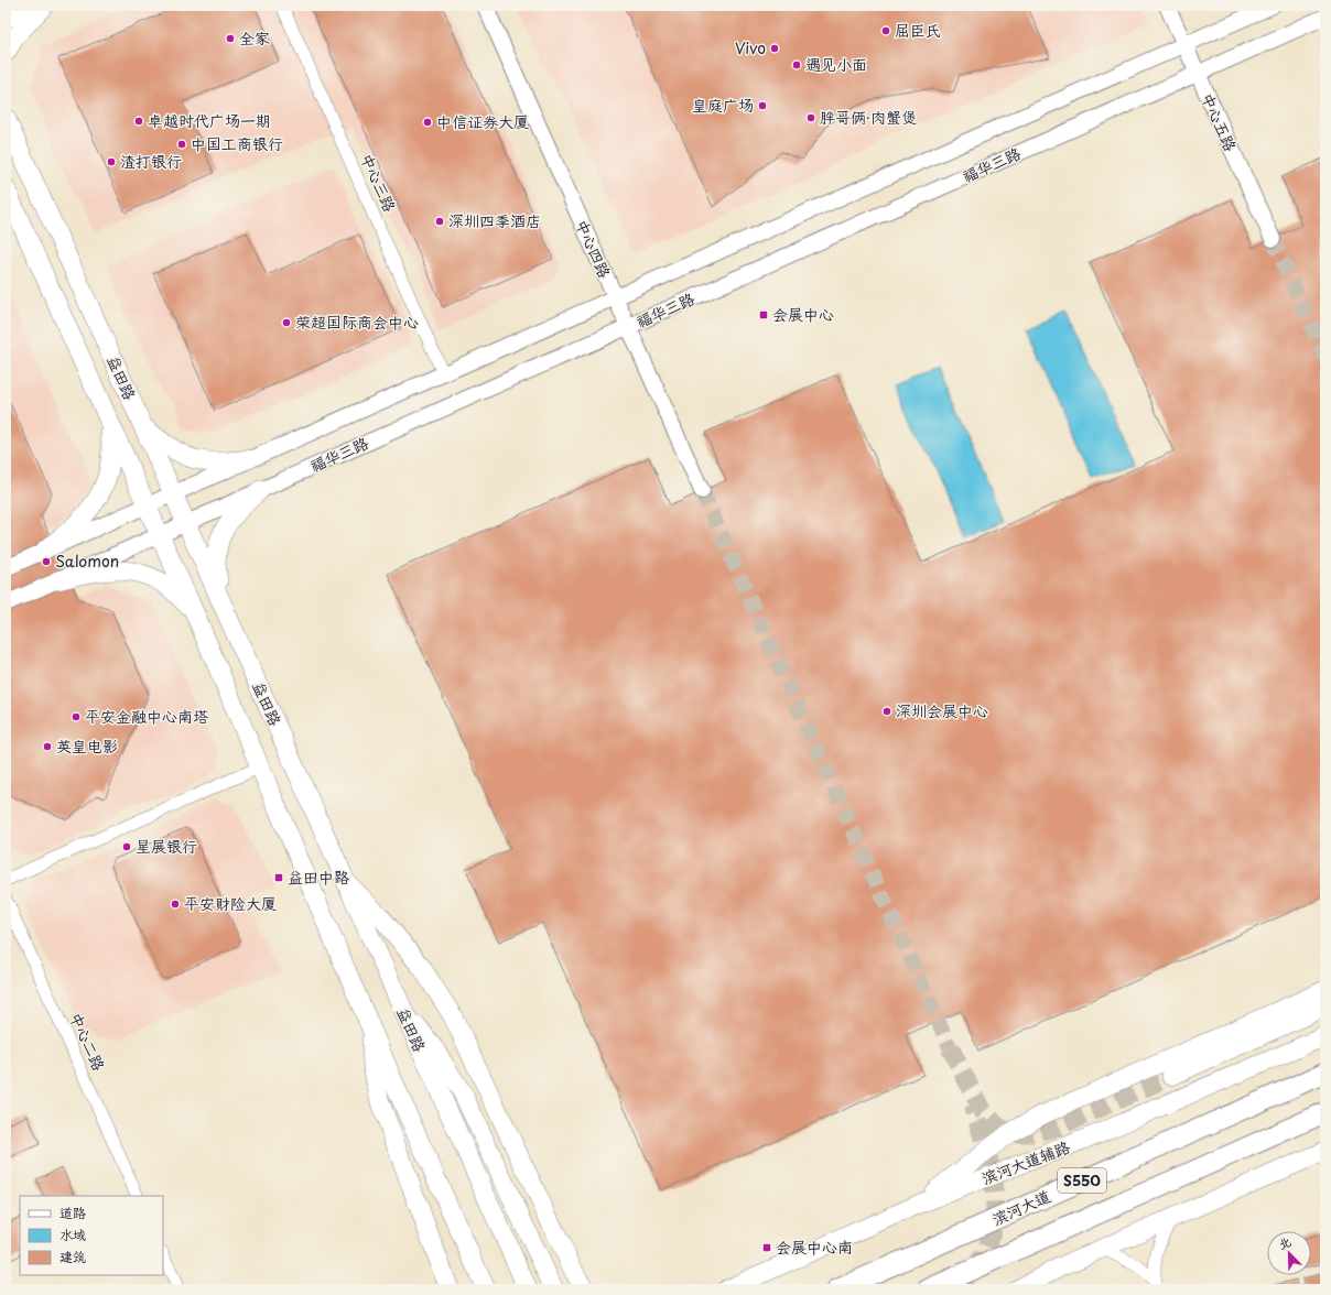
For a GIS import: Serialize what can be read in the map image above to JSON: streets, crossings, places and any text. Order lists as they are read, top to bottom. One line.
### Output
{"streets":{"highway":["S550","滨河大道"],"main road":["益田路","滨河大道辅路"],"street":["中心五路","福华三路","中心三路","中心四路","中心二路"]},"crossings":[["中心五路","福华三路"],["福华三路","中心三路"],["福华三路","中心四路"],["福华三路","益田路"]],"places":{"other":["屈臣氏","全家","Vivo","遇见小面","皇庭广场","胖哥俩·肉蟹煲","卓越时代广场一期","中信证券大厦","中国工商银行","渣打银行","深圳四季酒店","荣超国际商会中心","Salomon","深圳会展中心","平安金融中心南塔","英皇电影","星展银行","平安财险大厦"],"transit":["会展中心","益田中路","会展中心南"]},"legend":["道路","水域","建筑"],"north":"top left"}
